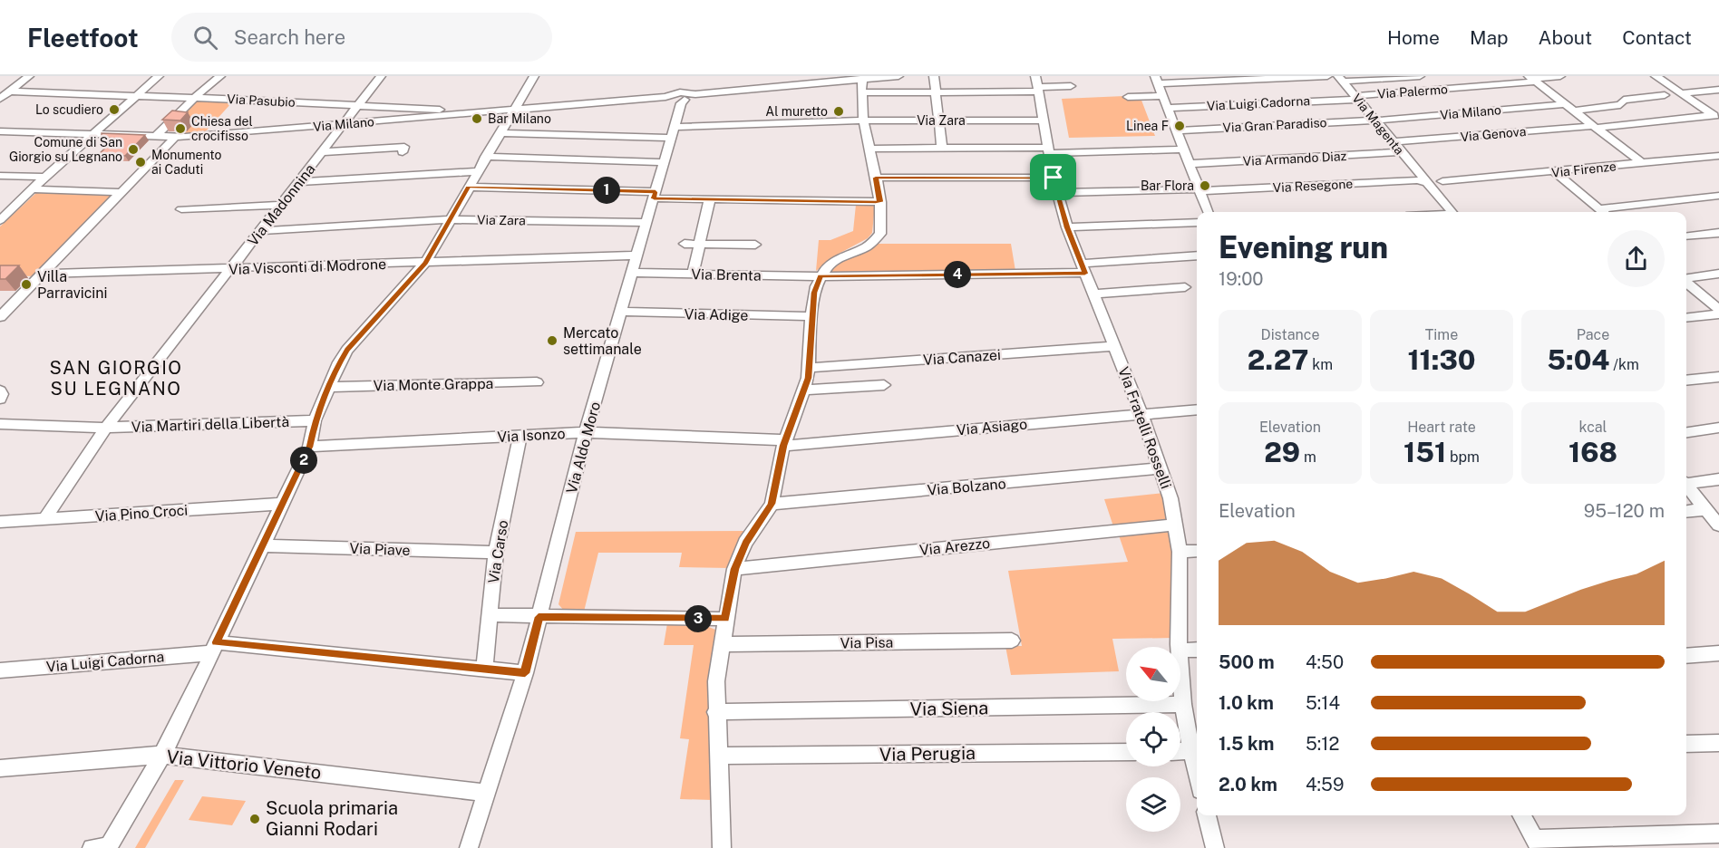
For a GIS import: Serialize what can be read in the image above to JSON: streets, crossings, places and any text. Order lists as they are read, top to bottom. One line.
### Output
{"streets":{"street":["Via Palermo","Via Pasubio","Via Luigi Cadorna","Via Milano","Via Zara","Via Magenta","Via Gran Paradiso","Via Genova","Via Armando Diaz","Via Firenze","Via Resegone","Via Madonnina","Via Visconti di Modrone","Via Brenta","Via Adige","Via Canazei","Via Monte Grappa","Via Martiri della Libertà","Via Asiago","Via Fratelli Rosselli","Via Isonzo","Via Aldo Moro","Via Bolzano","Via Pino Croci","Via Arezzo","Via Piave","Via Carso","Via Pisa","Via Siena","Via Perugia","Via Vittorio Veneto"]},"crossings":[["Via Palermo","Via Luigi Cadorna"],["Via Palermo","Via Magenta"],["Via Pasubio","Via Milano"],["Via Pasubio","Via Madonnina"],["Via Luigi Cadorna","Via Magenta"],["Via Luigi Cadorna","Via Aldo Moro"],["Via Luigi Cadorna","Via Carso"],["Via Milano","Via Magenta"],["Via Milano","Via Gran Paradiso"],["Via Milano","Via Madonnina"],["Via Zara","Via Madonnina"],["Via Zara","Via Fratelli Rosselli"],["Via Zara","Via Aldo Moro"],["Via Magenta","Via Gran Paradiso"],["Via Magenta","Via Genova"],["Via Magenta","Via Armando Diaz"],["Via Magenta","Via Firenze"],["Via Magenta","Via Resegone"],["Via Firenze","Via Resegone"],["Via Resegone","Via Fratelli Rosselli"],["Via Madonnina","Via Visconti di Modrone"],["Via Madonnina","Via Martiri della Libertà"],["Via Madonnina","Via Pino Croci"],["Via Visconti di Modrone","Via Aldo Moro"],["Via Brenta","Via Fratelli Rosselli"],["Via Brenta","Via Aldo Moro"],["Via Adige","Via Aldo Moro"],["Via Canazei","Via Fratelli Rosselli"],["Via Asiago","Via Fratelli Rosselli"],["Via Asiago","Via Isonzo"],["Via Fratelli Rosselli","Via Bolzano"],["Via Fratelli Rosselli","Via Arezzo"],["Via Fratelli Rosselli","Via Siena"],["Via Isonzo","Via Aldo Moro"],["Via Isonzo","Via Carso"],["Via Aldo Moro","Via Vittorio Veneto"],["Via Piave","Via Carso"]],"districts":["SAN GIORGIO SU LEGNANO"],"places":["Lo scudiero","Al muretto","Bar Milano","Linea F","Chiesa del crocifisso","Comune di San Giorgio su Legnano","Monumento ai Caduti","Bar Flora","Villa Parravicini","Mercato settimanale","Scuola primaria Gianni Rodari"],"north":"top left","page":{"header":"Fleetfoot","search":"Search here","nav":["Home","Map","About","Contact"],"pins":["1","4","2","3"],"heading":["Evening run","19:00"],"stats":[["Distance","2.27 km"],["Time","11:30"],["Pace","5:04 /km"],["Elevation","29 m"],["Heart rate","151 bpm"],["kcal","168"]],"chart":["Elevation","95–120 m"],"list":[{"name":"500 m","note":"4:50"},{"name":"1.0 km","note":"5:14"},{"name":"1.5 km","note":"5:12"},{"name":"2.0 km","note":"4:59"}]}}
